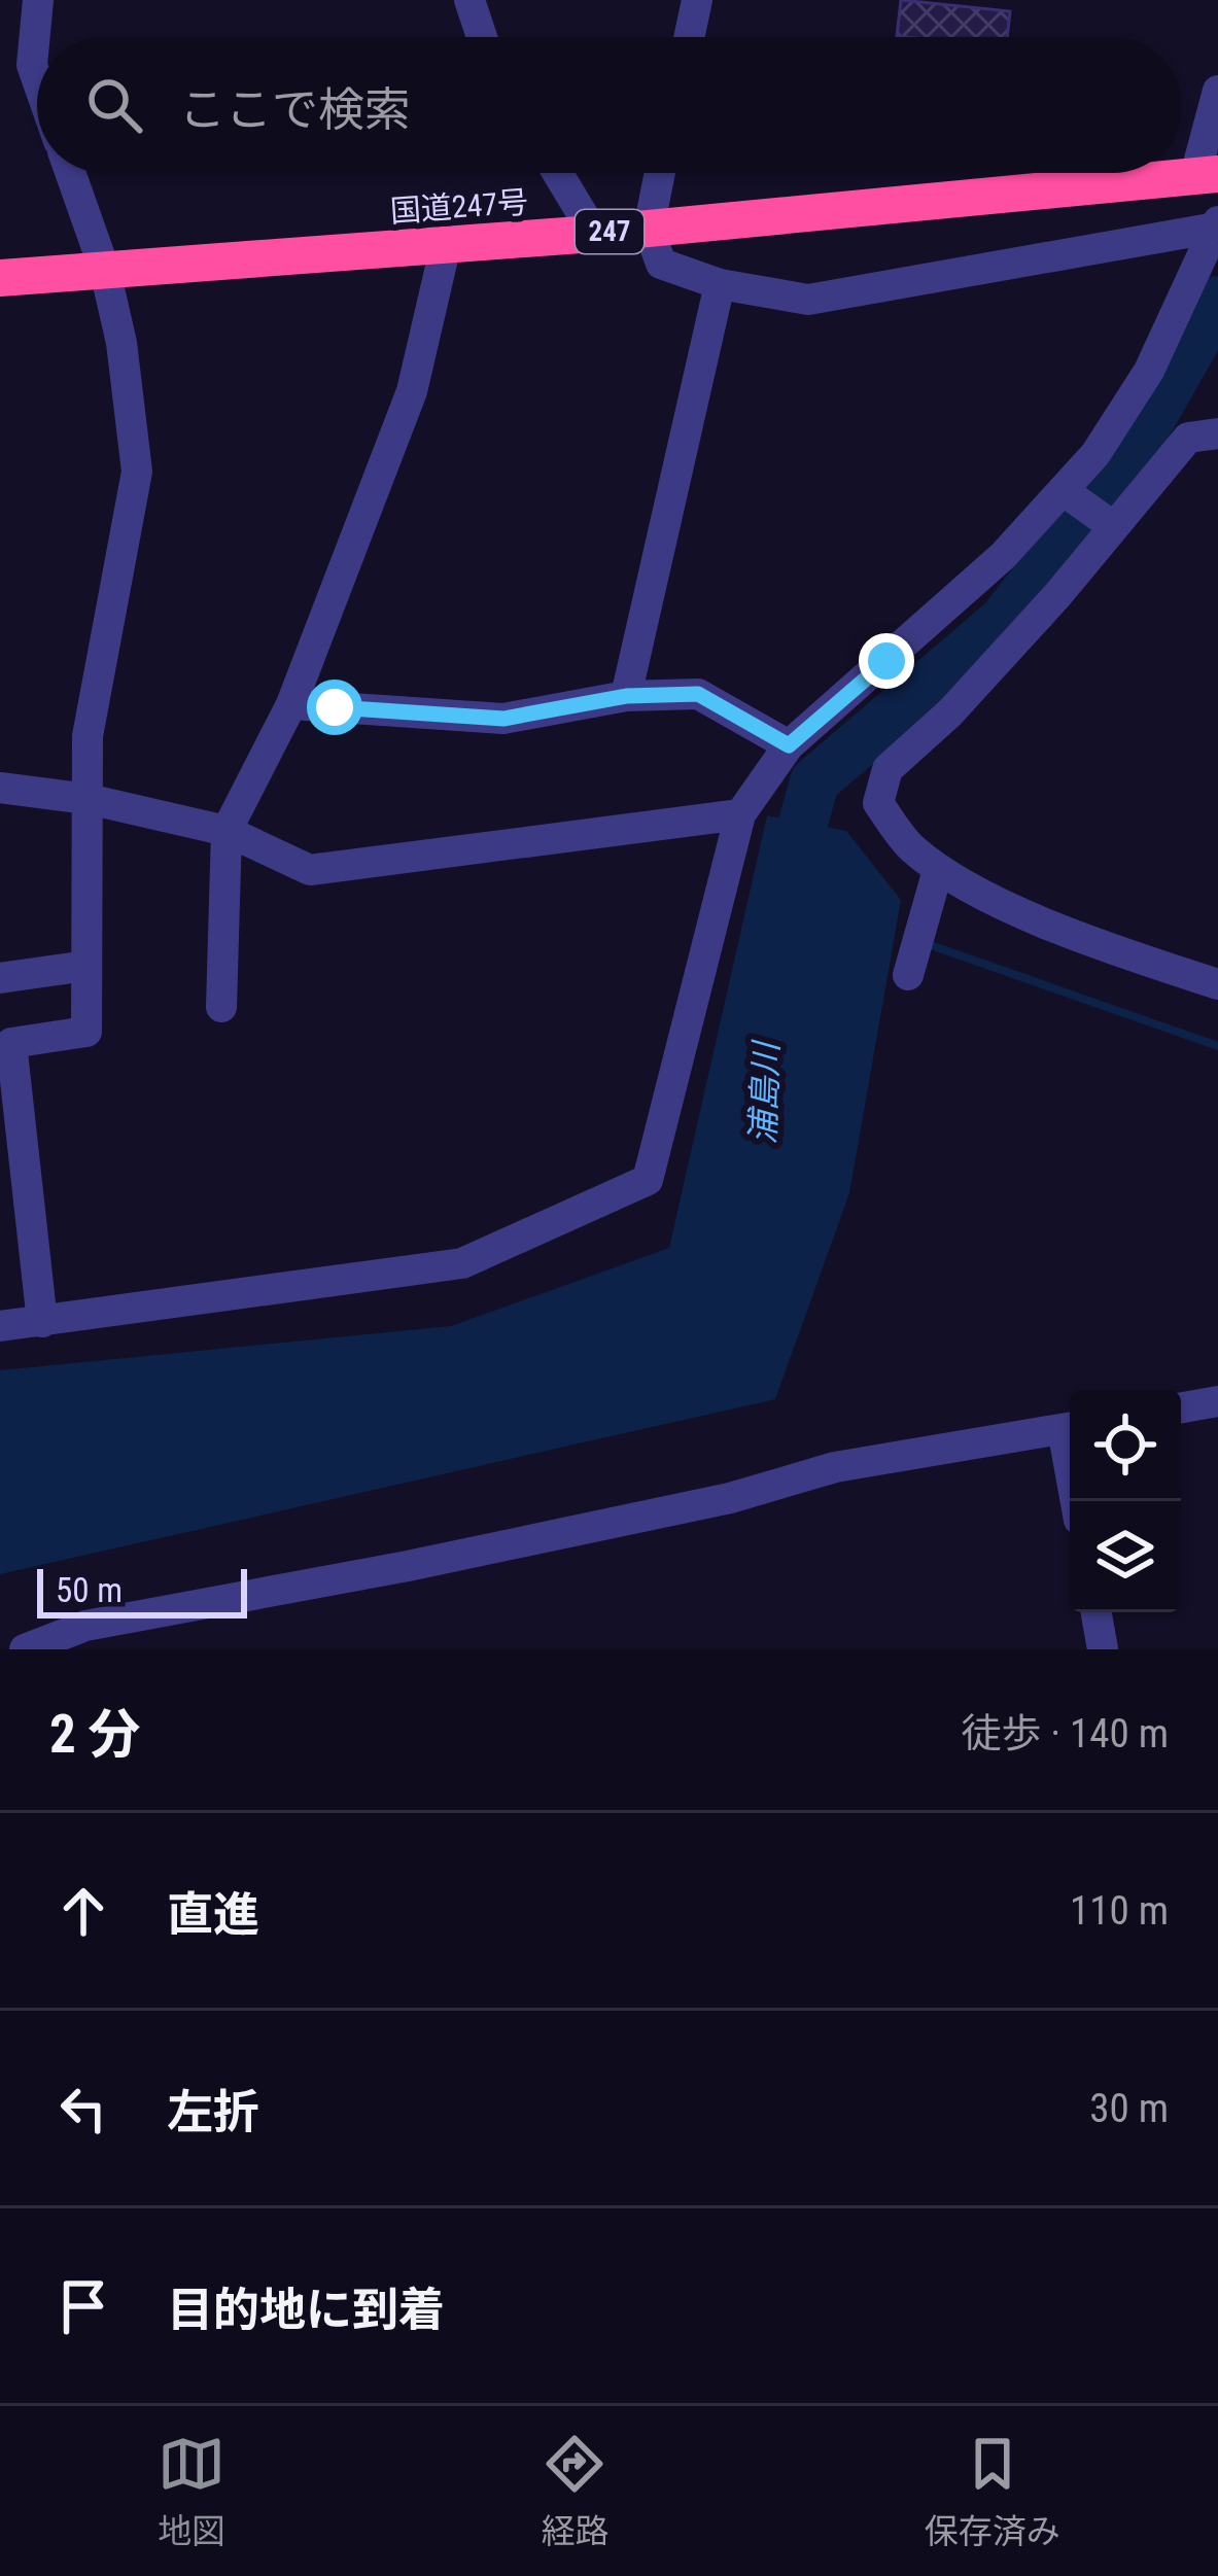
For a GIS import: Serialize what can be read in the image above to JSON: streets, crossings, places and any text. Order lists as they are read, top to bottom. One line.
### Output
{"streets":{"highway":["国道247号","247"]},"water":["浦島川"],"scale_bar":"50 m","page":{"search":"ここで検索","scale":"50 m","heading":["2 分","徒歩 · 140 m"],"list":[["直進","110 m"],["左折","30 m"],"目的地に到着"],"nav":["地図","経路","保存済み"]}}
